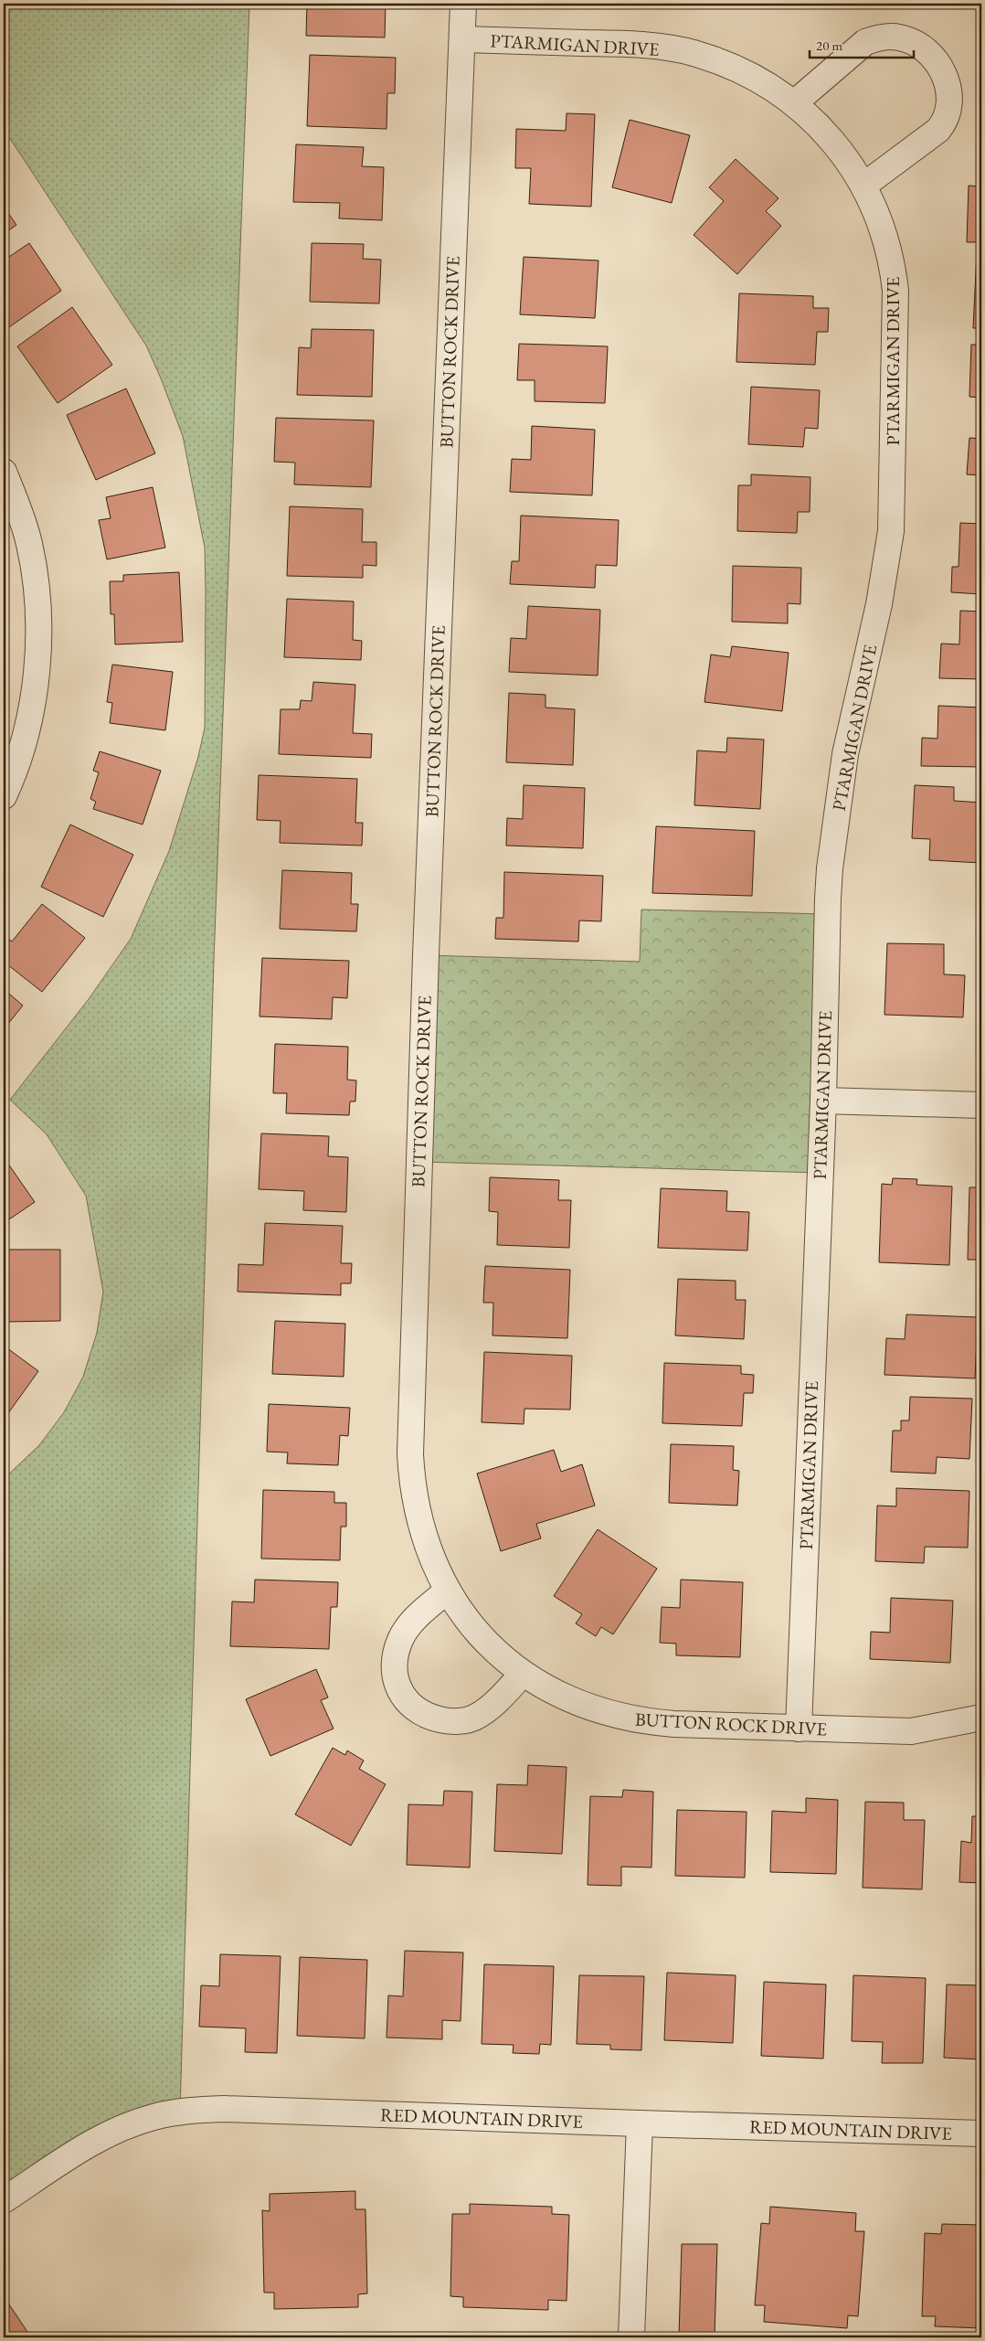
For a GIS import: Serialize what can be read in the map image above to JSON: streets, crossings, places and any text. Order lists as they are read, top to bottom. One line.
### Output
{"streets":{"street":["PTARMIGAN DRIVE","BUTTON ROCK DRIVE","RED MOUNTAIN DRIVE"]},"crossings":[["PTARMIGAN DRIVE","BUTTON ROCK DRIVE"]],"scale_bar":"20 m"}
